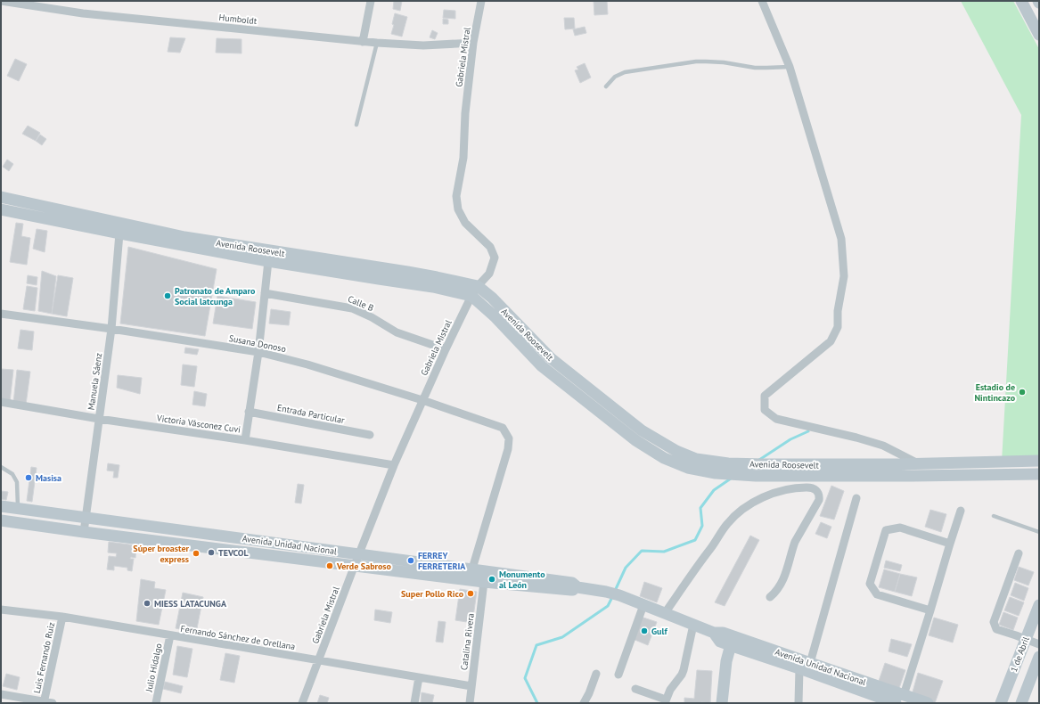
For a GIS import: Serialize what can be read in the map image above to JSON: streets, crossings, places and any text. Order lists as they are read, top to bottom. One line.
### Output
{"streets":{"street":["Humboldt","Gabriela Mistral","Avenida Roosevelt","Calle B","Susana Donoso","Manuela Sáenz","Entrada Particular","Victoria Vásconez Cuvi","Avenida Unidad Nacional","Fernando Sánchez de Orellana","Catalina Rivera","1 de Abril","Luis Fernando Ruiz","Julio Hidalgo"]},"crossings":[["Humboldt","Gabriela Mistral"],["Gabriela Mistral","Avenida Roosevelt"],["Gabriela Mistral","Calle B"],["Gabriela Mistral","Susana Donoso"],["Gabriela Mistral","Victoria Vásconez Cuvi"],["Gabriela Mistral","Avenida Unidad Nacional"],["Gabriela Mistral","Fernando Sánchez de Orellana"],["Avenida Roosevelt","Manuela Sáenz"],["Susana Donoso","Manuela Sáenz"],["Susana Donoso","Avenida Unidad Nacional"],["Manuela Sáenz","Victoria Vásconez Cuvi"],["Manuela Sáenz","Avenida Unidad Nacional"],["Avenida Unidad Nacional","Catalina Rivera"],["Fernando Sánchez de Orellana","Catalina Rivera"],["Fernando Sánchez de Orellana","Luis Fernando Ruiz"],["Fernando Sánchez de Orellana","Julio Hidalgo"]],"places":["Patronato de Amparo Social latcunga","Estadio de Nintincazo","Masisa","TEVCOL","Súper broaster express","FERREY FERRETERIA","Verde Sabroso","Monumento al León","Super Pollo Rico","MIESS LATACUNGA","Gulf"]}
